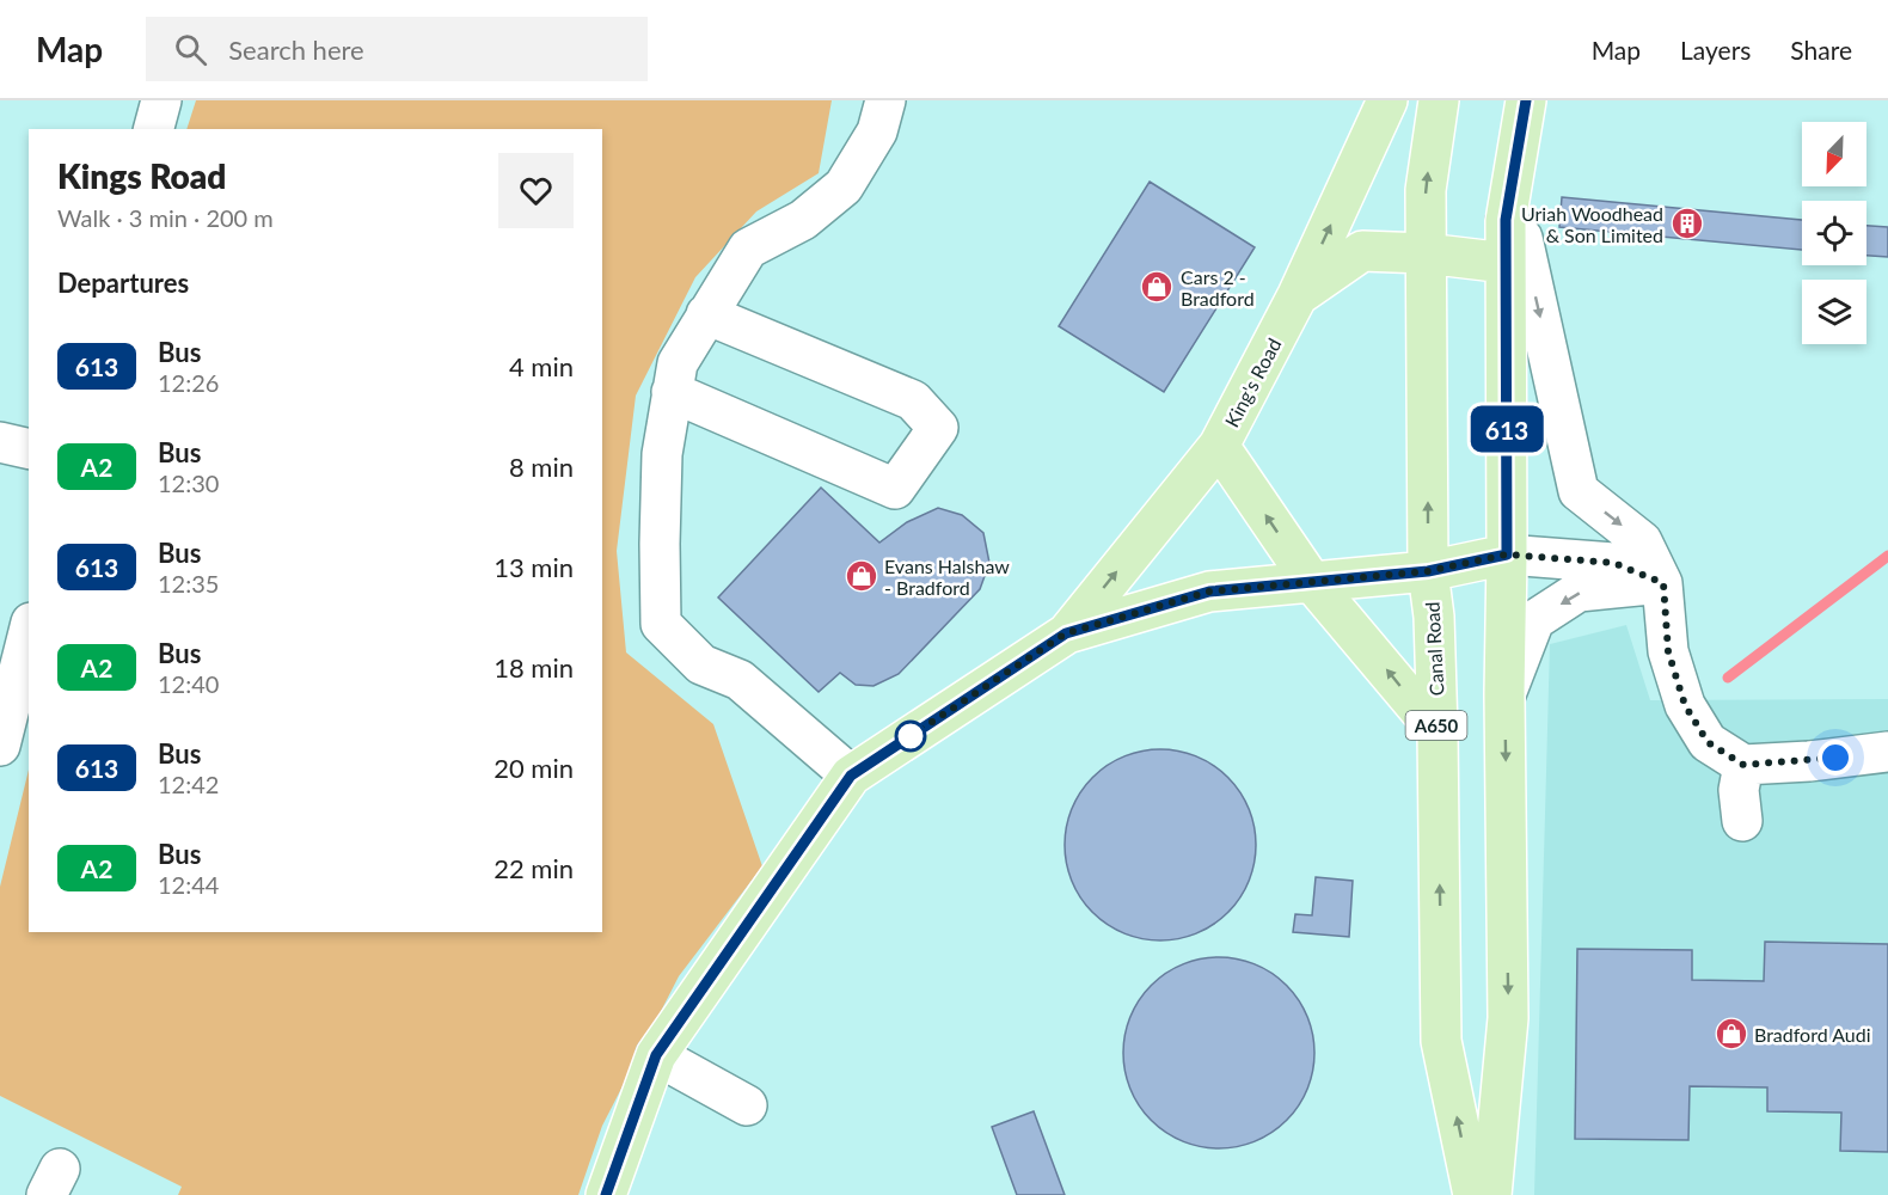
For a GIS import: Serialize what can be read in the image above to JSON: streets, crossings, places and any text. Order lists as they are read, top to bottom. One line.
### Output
{"streets":{"main road":["King's Road","Canal Road","A650"]},"crossings":[["King's Road","Canal Road"]],"places":{"building":["Uriah Woodhead & Son Limited"],"shop":["Cars 2 - Bradford","Evans Halshaw - Bradford","Bradford Audi"]},"lines":["bus line 613"],"north":"bottom left","page":{"header":"Map","search":"Search here","nav":["Map","Layers","Share"],"on_map":"613","heading":[["Kings Road","Walk · 3 min · 200 m"],"Departures"],"list":[{"mark":"613","name":"Bus","note":"12:26","value":"4 min"},{"mark":"A2","name":"Bus","note":"12:30","value":"8 min"},{"mark":"613","name":"Bus","note":"12:35","value":"13 min"},{"mark":"A2","name":"Bus","note":"12:40","value":"18 min"},{"mark":"613","name":"Bus","note":"12:42","value":"20 min"},{"mark":"A2","name":"Bus","note":"12:44","value":"22 min"}]}}
